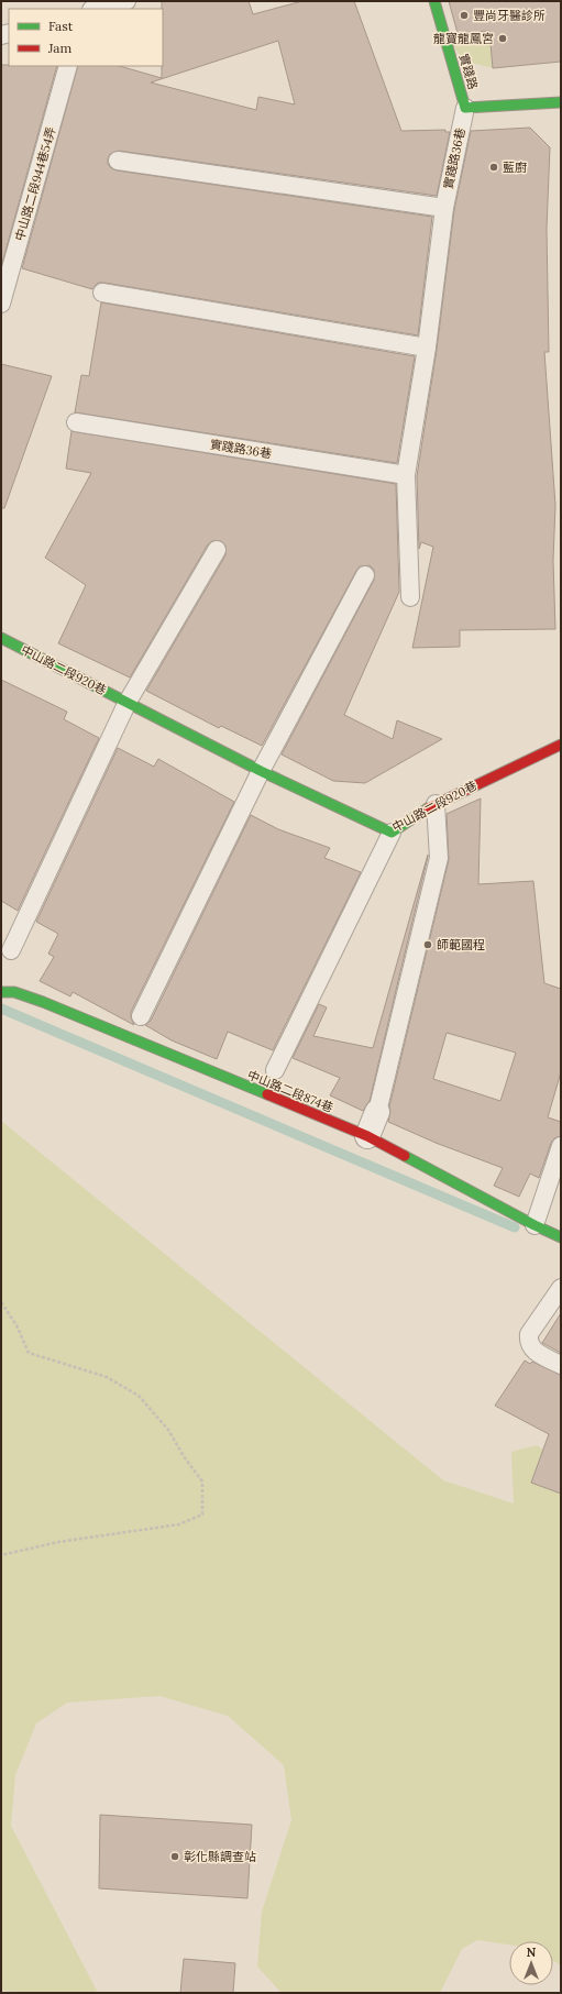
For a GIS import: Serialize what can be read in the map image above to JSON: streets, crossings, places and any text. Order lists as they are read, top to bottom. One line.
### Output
{"streets":{"street":["實踐路","中山路二段920巷","中山路二段874巷"],"lane":["實踐路36巷","中山路二段944巷54弄"]},"crossings":[["實踐路","實踐路36巷"]],"places":["豐尚牙醫診所","龍寶龍鳳宮","藍廚","師範國程","彰化縣調查站"],"legend":["Fast","Jam"],"north":"top"}
